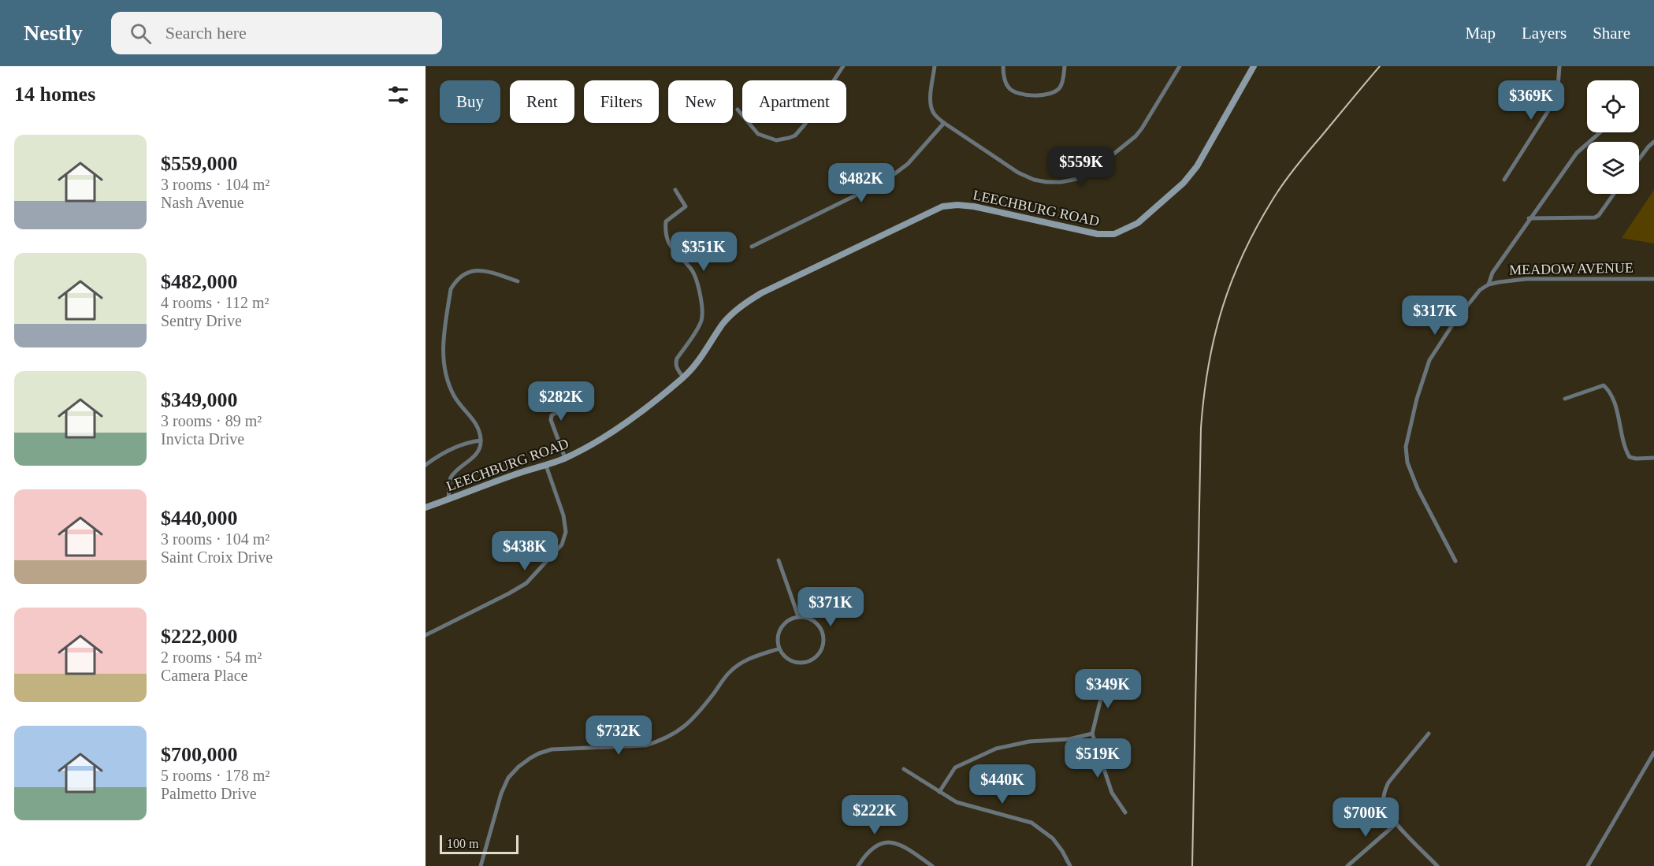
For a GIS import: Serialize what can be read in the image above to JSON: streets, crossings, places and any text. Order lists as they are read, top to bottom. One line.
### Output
{"streets":{"street":["LEECHBURG ROAD","MEADOW AVENUE"]},"scale_bar":"100 m","page":{"header":"Nestly","search":"Search here","nav":["Map","Layers","Share"],"heading":"14 homes","price":["$369K","$559K","$482K","$351K","$317K","$282K","$438K","$371K","$349K","$732K","$519K","$440K","$222K","$700K"],"chip":["Buy","Rent","Filters","New","Apartment"],"list":[{"name":"$559,000","note":"3 rooms · 104 m² · Nash Avenue"},{"name":"$482,000","note":"4 rooms · 112 m² · Sentry Drive"},{"name":"$349,000","note":"3 rooms · 89 m² · Invicta Drive"},{"name":"$440,000","note":"3 rooms · 104 m² · Saint Croix Drive"},{"name":"$222,000","note":"2 rooms · 54 m² · Camera Place"},{"name":"$700,000","note":"5 rooms · 178 m² · Palmetto Drive"}],"scale":"100 m"}}
